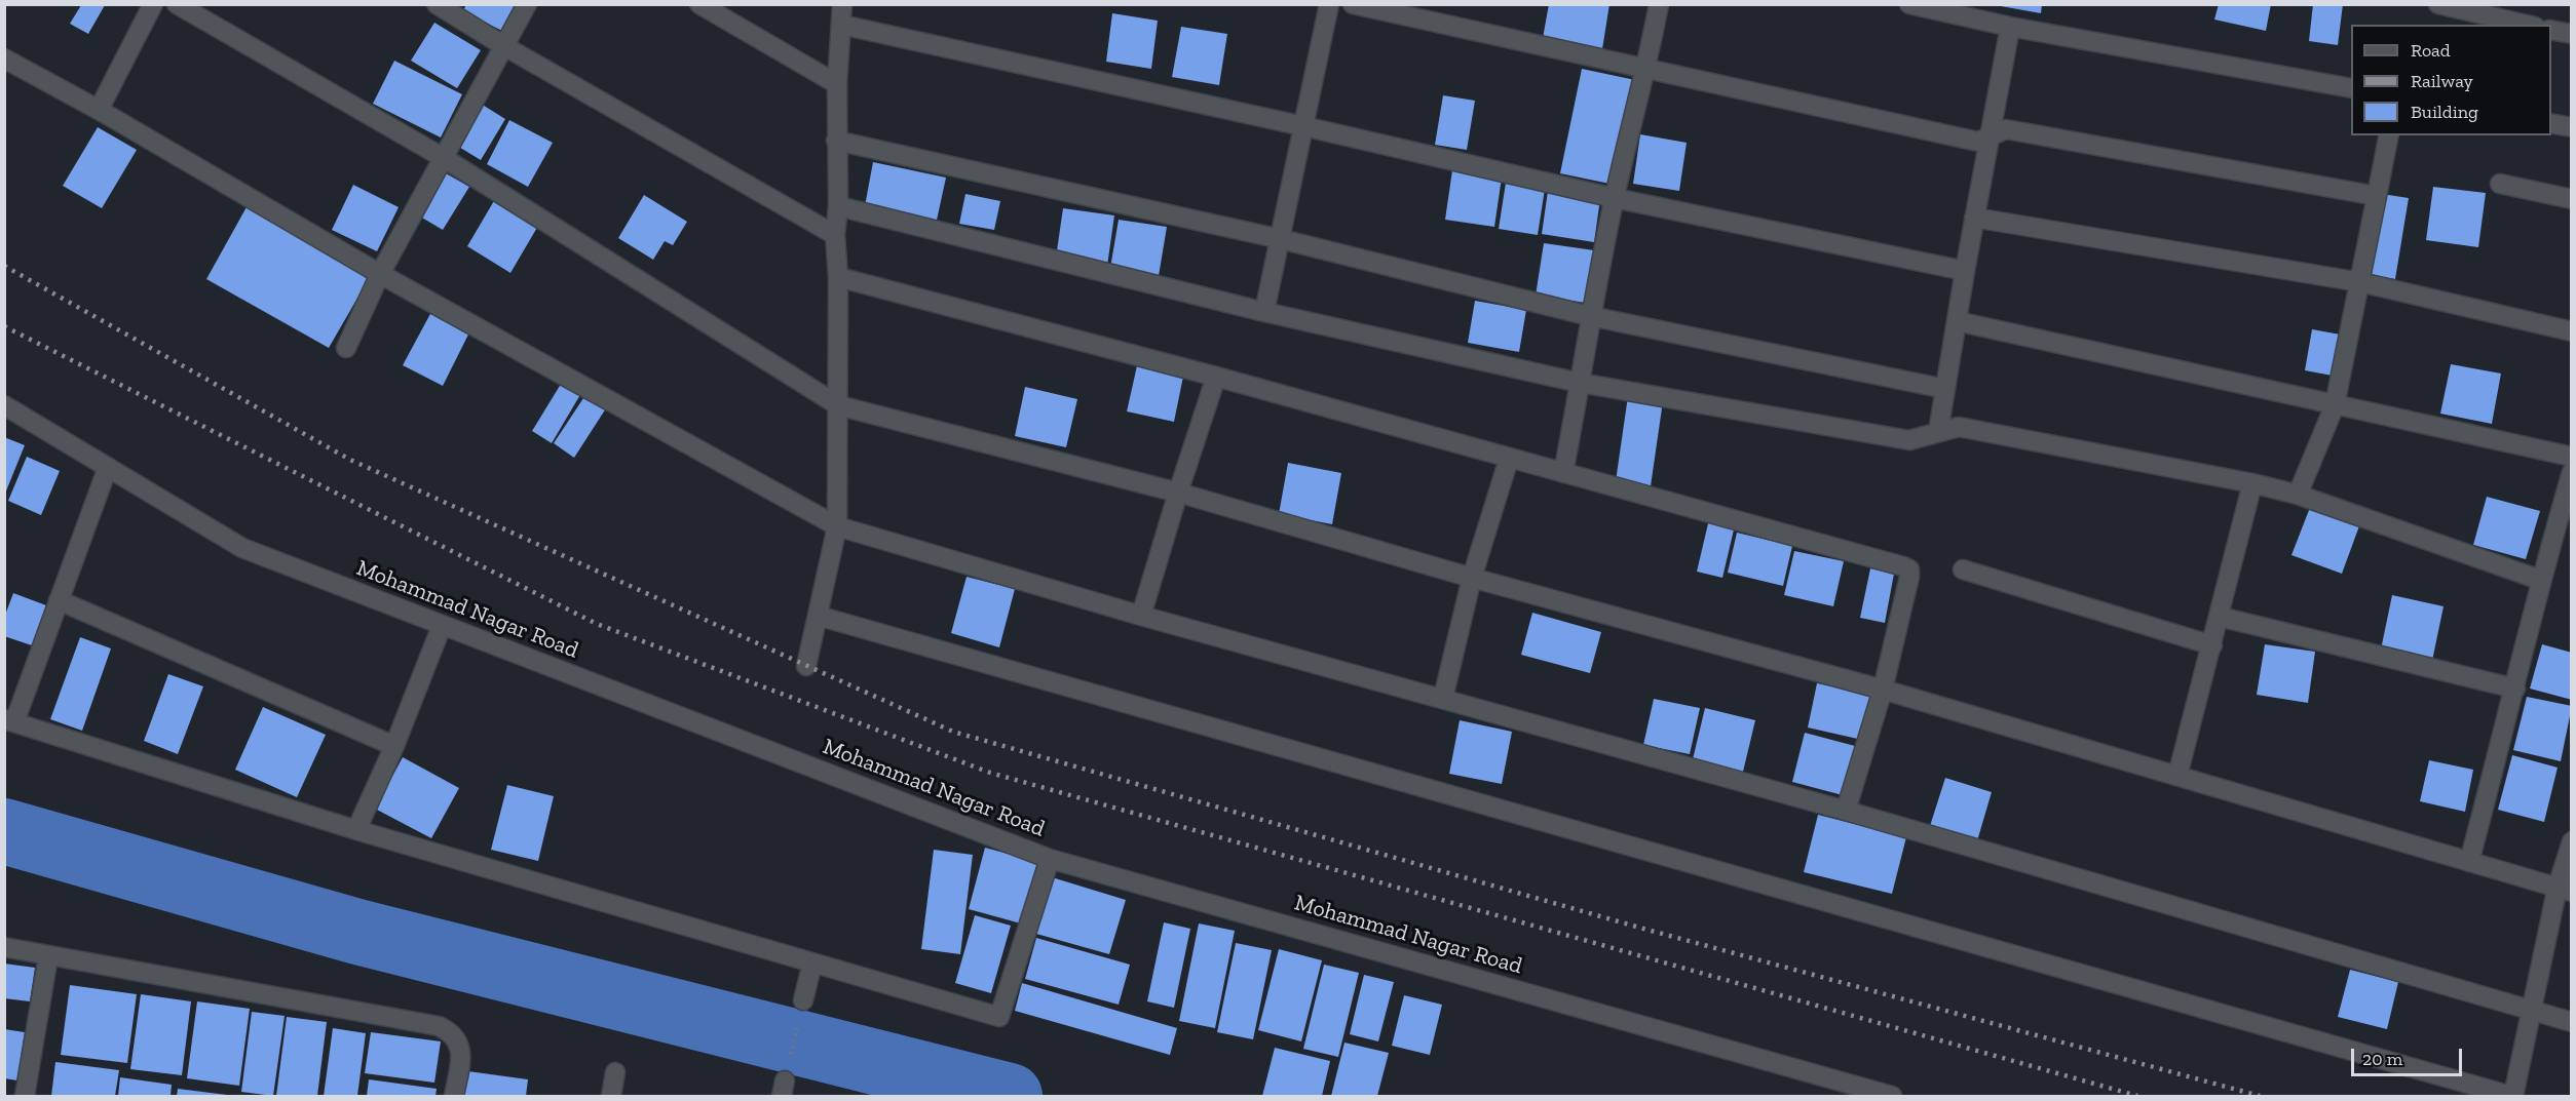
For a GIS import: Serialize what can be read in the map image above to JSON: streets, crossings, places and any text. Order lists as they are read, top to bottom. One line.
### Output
{"streets":{"street":["Mohammad Nagar Road"]},"legend":["Road","Railway","Building"],"scale_bar":"20 m"}
